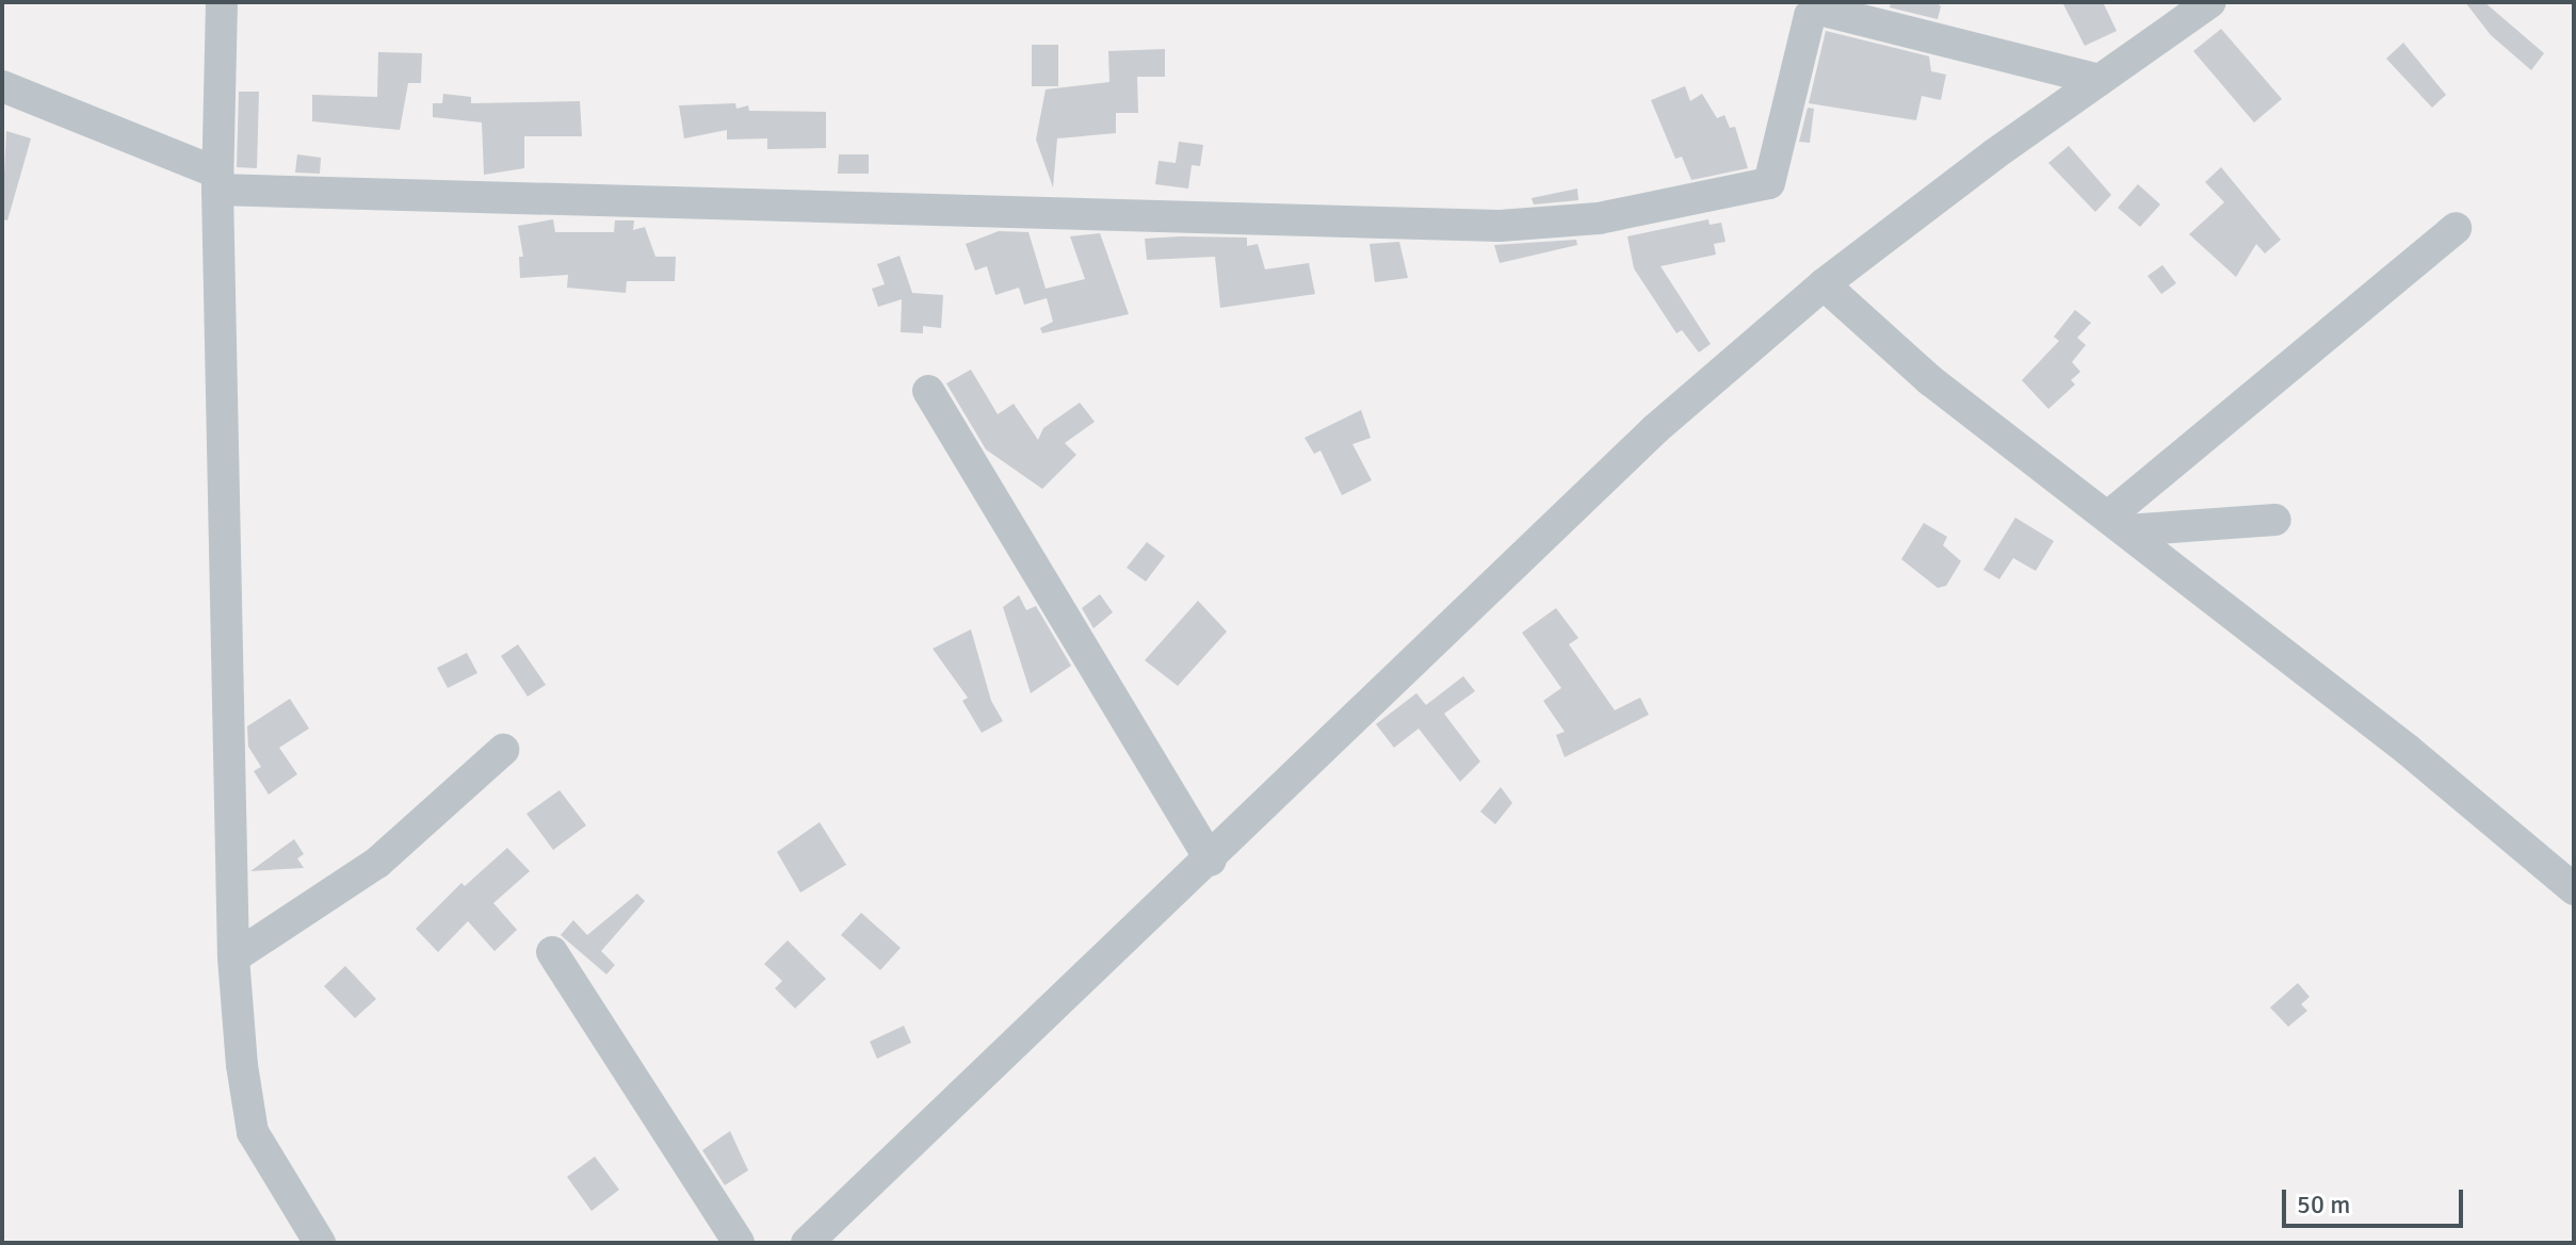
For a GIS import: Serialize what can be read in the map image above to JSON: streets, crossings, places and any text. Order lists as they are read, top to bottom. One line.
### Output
{"scale_bar":"50 m"}
